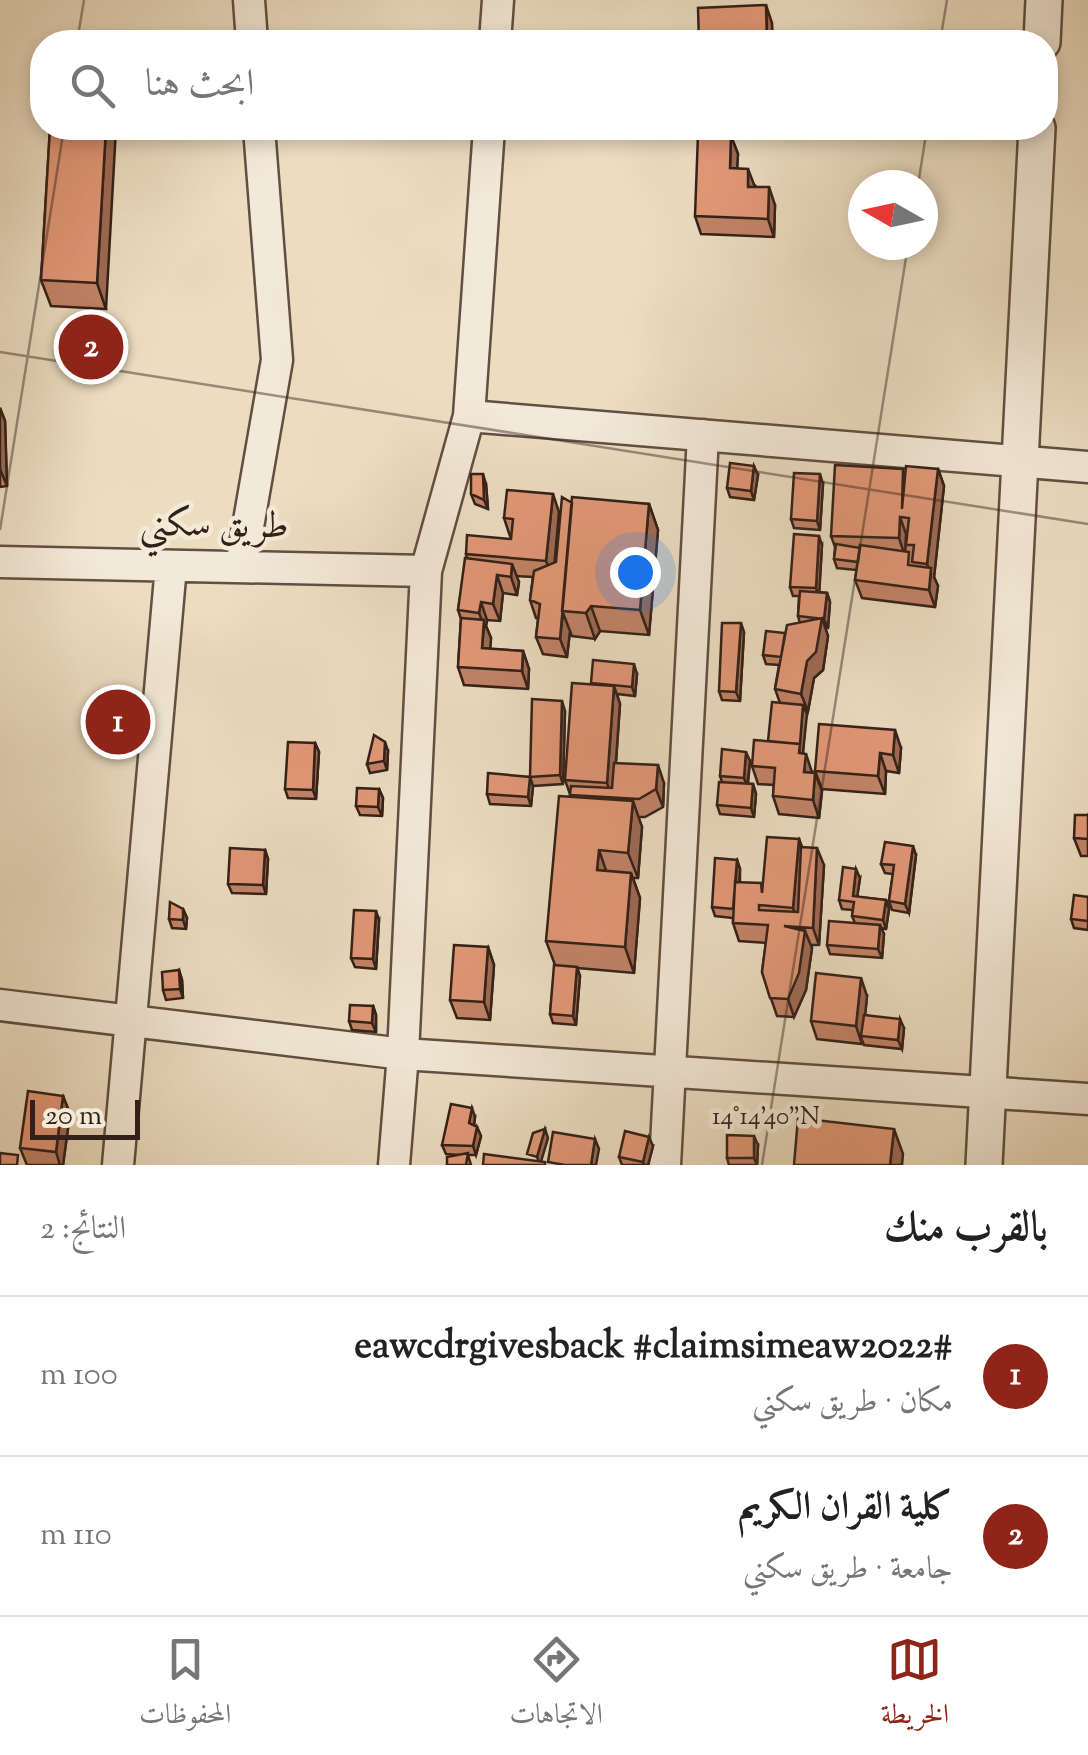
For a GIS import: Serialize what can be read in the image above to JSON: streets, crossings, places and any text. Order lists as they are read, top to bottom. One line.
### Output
{"streets":{"street":["طريق سكني"]},"scale_bar":"20 m","north":"left","page":{"search":"ابحث هنا","pins":["2","1"],"scale":"20 m","heading":["بالقرب منك","النتائج: 2"],"list":[{"mark":"1","name":"#eawcdrgivesback #claimsimeaw2022","note":"مكان · طريق سكني","value":"100 m"},{"mark":"2","name":"كلية القران الكريم","note":"جامعة · طريق سكني","value":"110 m"}],"nav":["الخريطة","الاتجاهات","المحفوظات"]},"coordinates":["14°14'40\"N"]}
